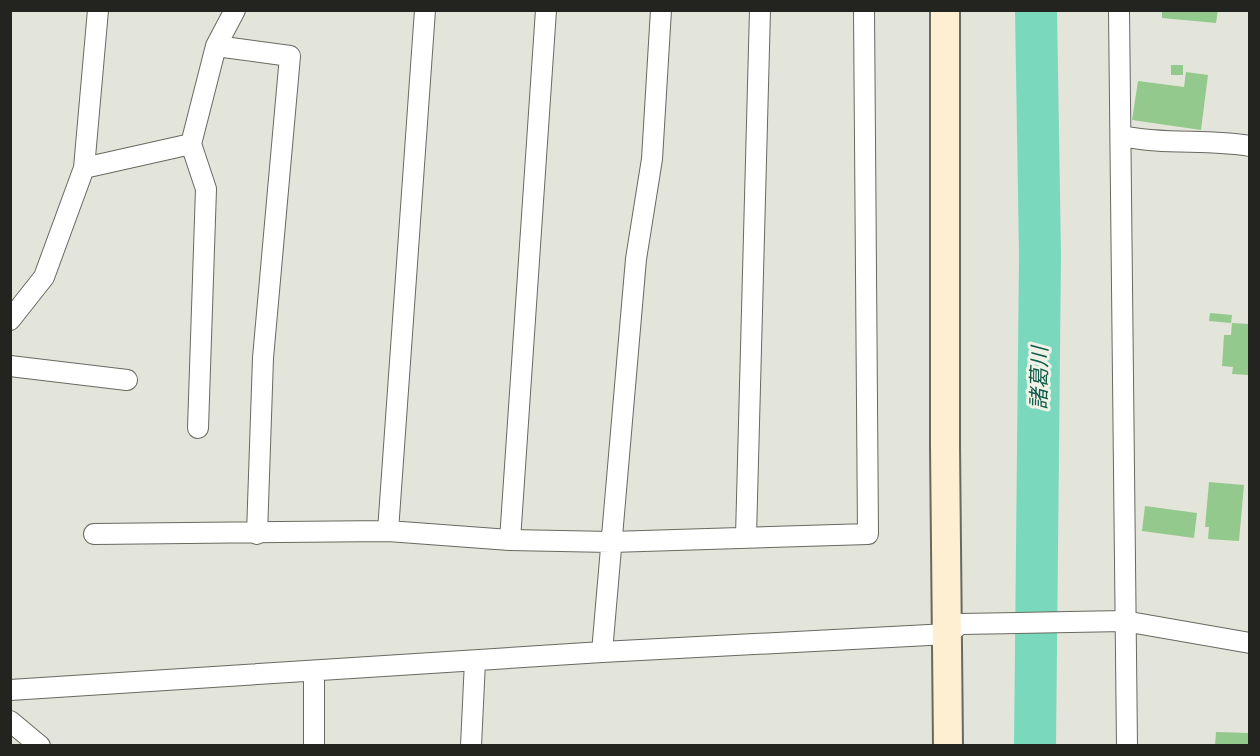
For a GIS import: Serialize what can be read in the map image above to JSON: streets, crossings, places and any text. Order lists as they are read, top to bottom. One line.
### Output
{"water":["諸葛川"]}
